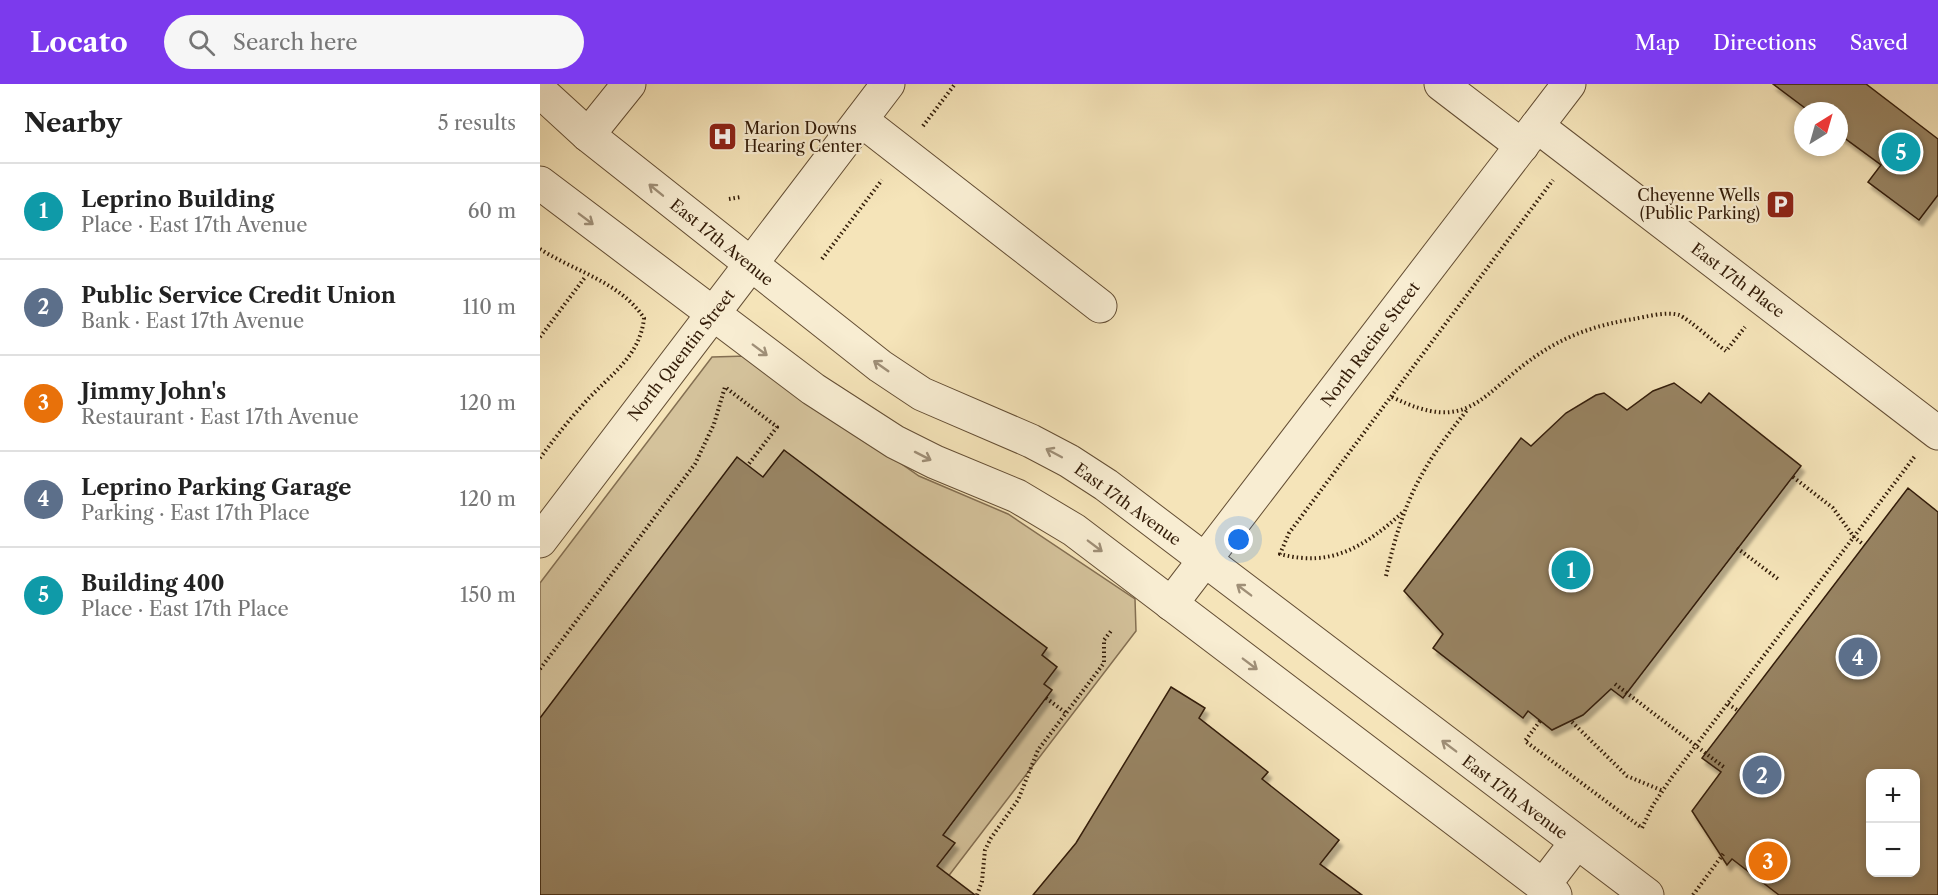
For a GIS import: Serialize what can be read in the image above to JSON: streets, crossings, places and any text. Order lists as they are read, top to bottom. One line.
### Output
{"streets":{"street":["East 17th Avenue","East 17th Place","North Racine Street","North Quentin Street"]},"crossings":[["East 17th Avenue","North Racine Street"],["East 17th Avenue","North Quentin Street"],["East 17th Place","North Racine Street"]],"places":{"hospital":["Marion Downs Hearing Center"],"parking":["Cheyenne Wells (Public Parking)"]},"north":"top right","page":{"header":"Locato","search":"Search here","nav":["Map","Directions","Saved"],"heading":["Nearby","5 results"],"pins":["5","1","4","2","3"],"list":[{"mark":"1","name":"Leprino Building","note":"Place · East 17th Avenue","value":"60 m"},{"mark":"2","name":"Public Service Credit Union","note":"Bank · East 17th Avenue","value":"110 m"},{"mark":"3","name":"Jimmy John's","note":"Restaurant · East 17th Avenue","value":"120 m"},{"mark":"4","name":"Leprino Parking Garage","note":"Parking · East 17th Place","value":"120 m"},{"mark":"5","name":"Building 400","note":"Place · East 17th Place","value":"150 m"}],"map_buttons":["+","−"]}}
